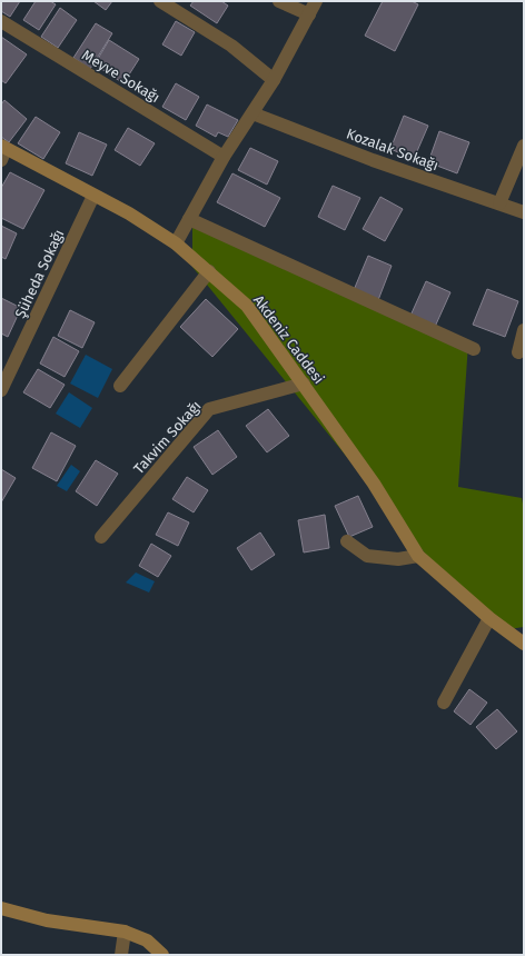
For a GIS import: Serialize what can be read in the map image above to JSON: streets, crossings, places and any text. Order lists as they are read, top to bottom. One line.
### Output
{"streets":{"street":["Meyve Sokağı","Kozalak Sokağı","Şüheda Sokağı","Akdeniz Caddesi","Takvim Sokağı"]},"crossings":[["Şüheda Sokağı","Akdeniz Caddesi"],["Akdeniz Caddesi","Takvim Sokağı"]]}
